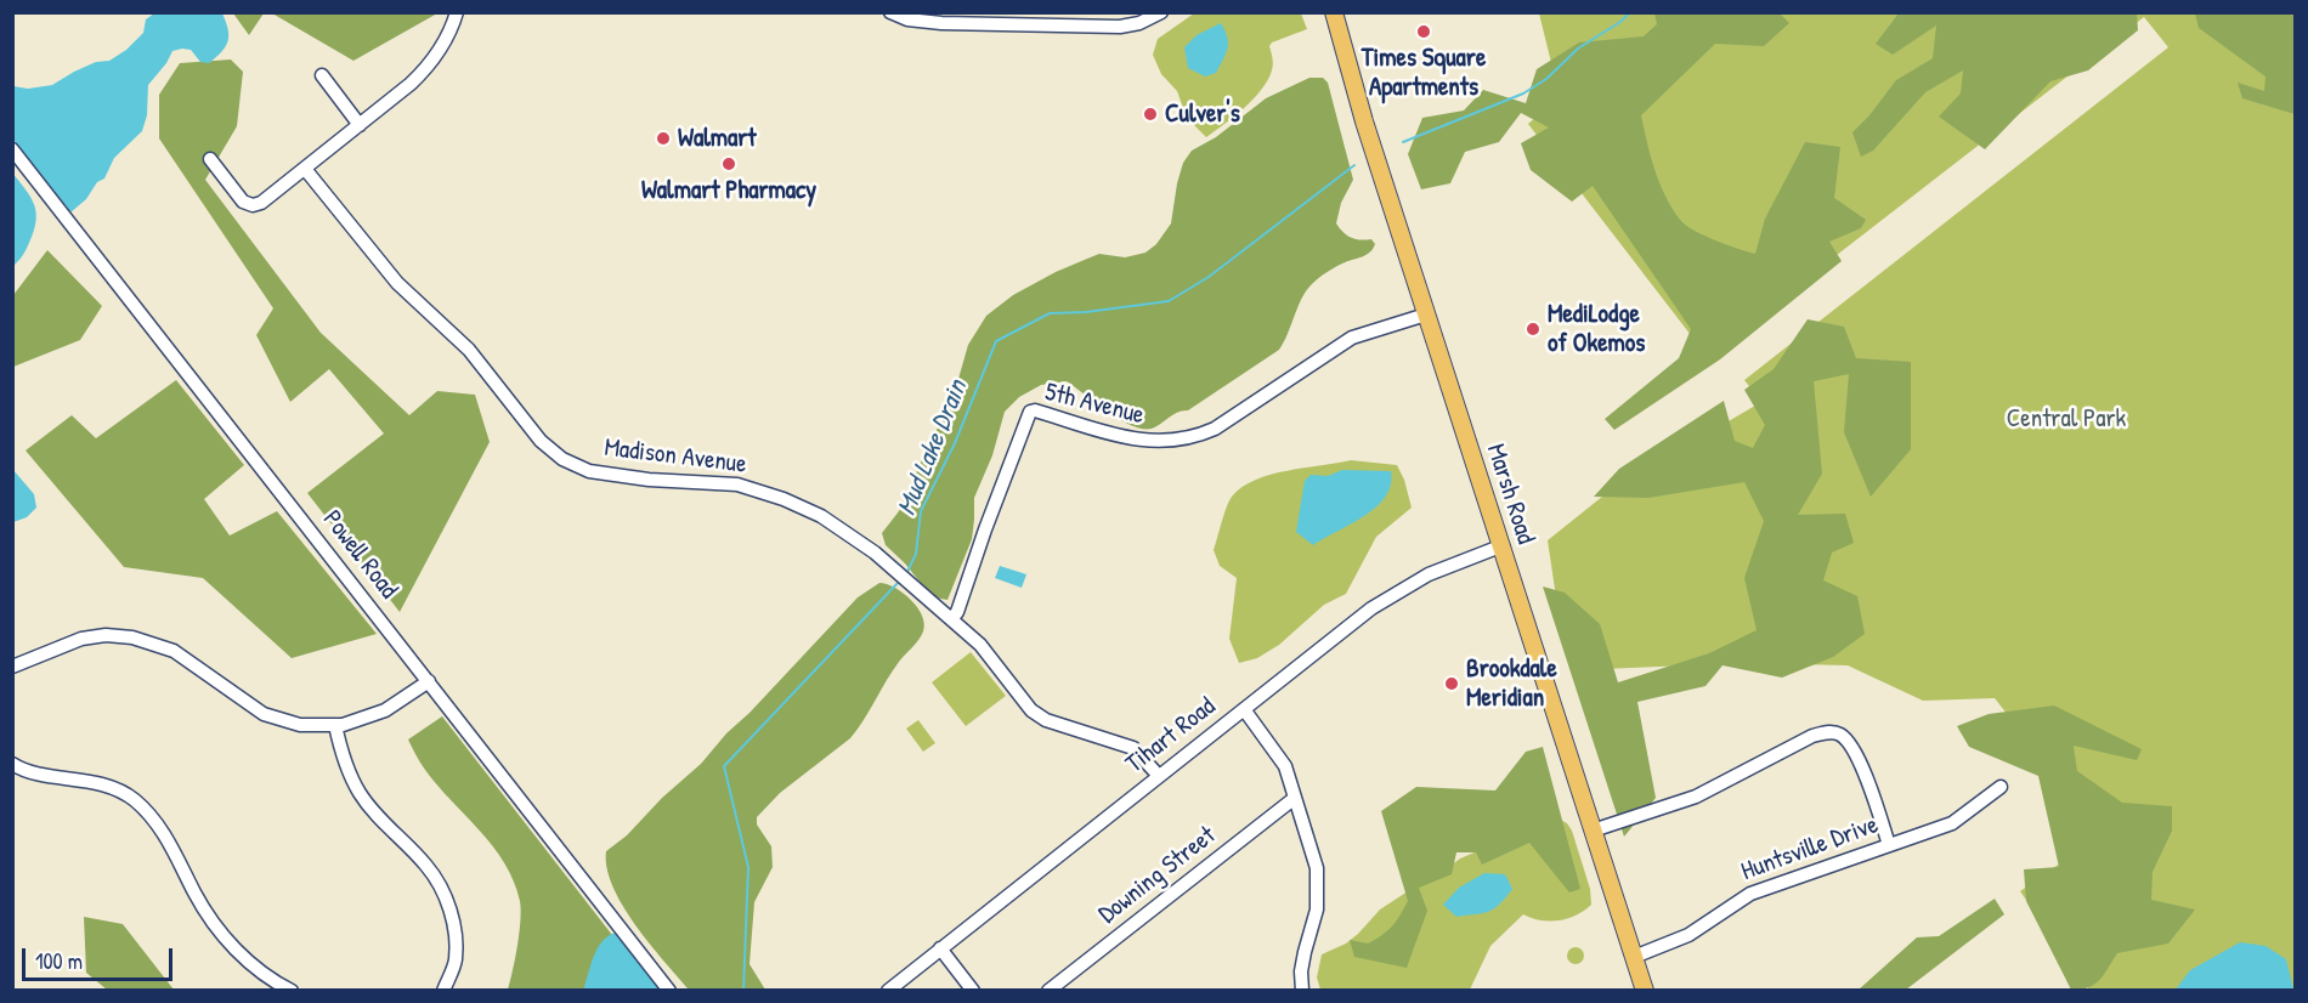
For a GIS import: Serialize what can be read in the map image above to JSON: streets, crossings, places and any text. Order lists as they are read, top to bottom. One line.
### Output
{"streets":{"main road":["Marsh Road"],"street":["5th Avenue","Madison Avenue","Powell Road","Tihart Road","Huntsville Drive","Downing Street"]},"crossings":[["5th Avenue","Madison Avenue"],["5th Avenue","Marsh Road"],["Madison Avenue","Tihart Road"],["Marsh Road","Tihart Road"],["Marsh Road","Huntsville Drive"]],"water":["Mud Lake Drain"],"parks":["Central Park"],"places":["Times Square Apartments","Culver's","Walmart","Walmart Pharmacy","MediLodge of Okemos","Brookdale Meridian"],"scale_bar":"100 m"}
